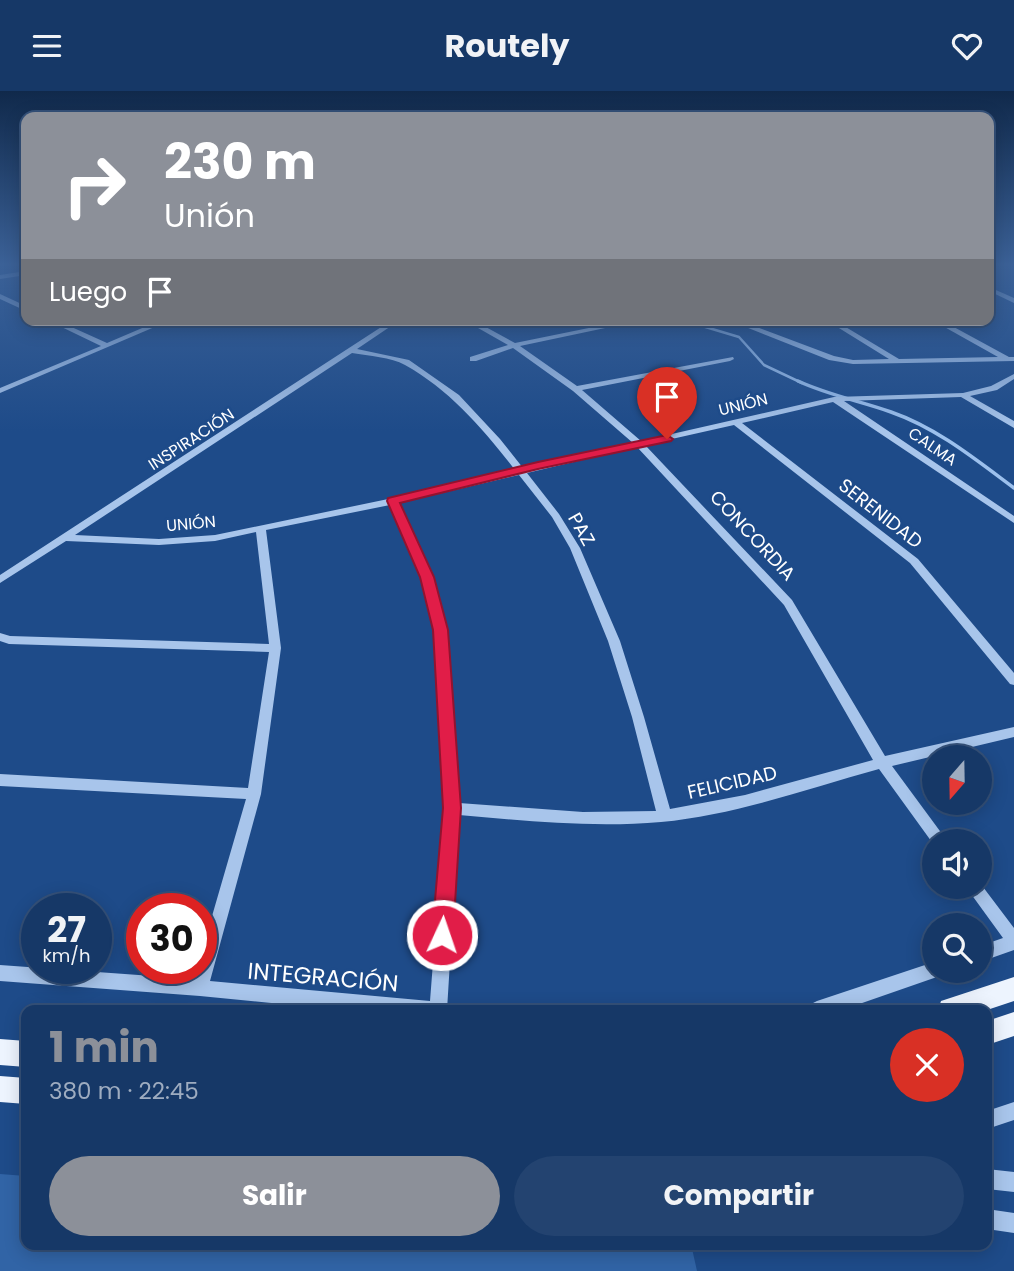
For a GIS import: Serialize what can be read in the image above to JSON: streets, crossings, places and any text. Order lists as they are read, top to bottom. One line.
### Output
{"streets":{"street":["UNIÓN","INSPIRACIÓN","CALMA","SERENIDAD","PAZ","CONCORDIA","FELICIDAD","INTEGRACIÓN"]},"crossings":[["UNIÓN","INSPIRACIÓN"],["UNIÓN","CALMA"],["UNIÓN","SERENIDAD"],["UNIÓN","PAZ"],["UNIÓN","CONCORDIA"],["INSPIRACIÓN","PAZ"],["PAZ","FELICIDAD"],["CONCORDIA","FELICIDAD"]],"north":"bottom","page":{"header":"Routely","turn":["230 m","Unión"],"then":"Luego","speed":"27 km/h","limit":"30","heading":["1 min","380 m · 22:45"],"buttons":["Salir","Compartir"]}}
